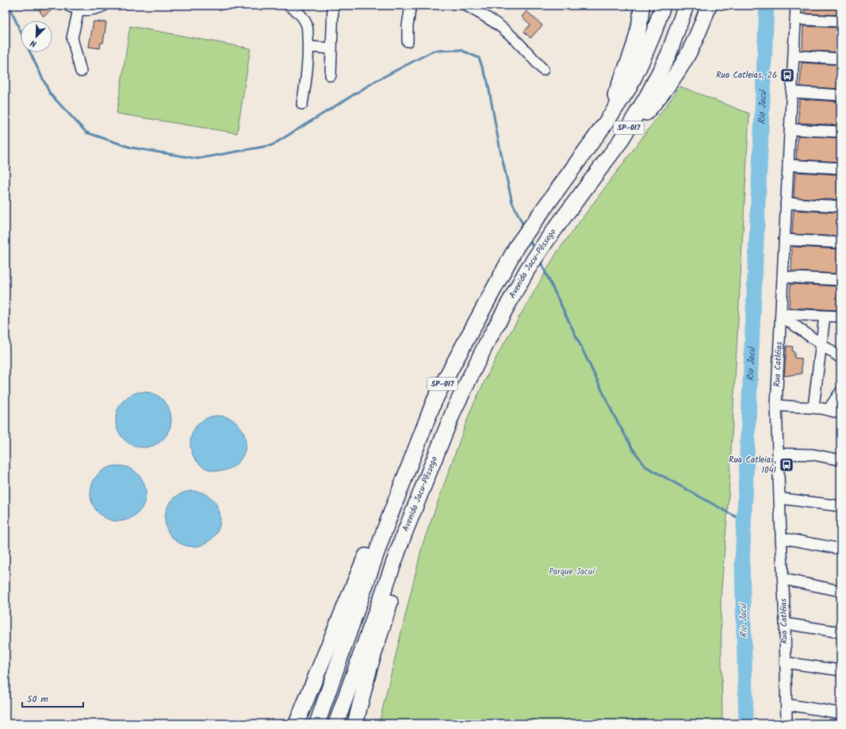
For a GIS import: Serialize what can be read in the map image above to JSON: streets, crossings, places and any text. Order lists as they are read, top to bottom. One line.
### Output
{"streets":{"highway":["SP-017","Avenida Jacu-Pêssego"],"street":["Rua Catléias"]},"water":["Rio Jacú"],"parks":["Parque Jacuí"],"places":{"bus stop":["Rua Catleias, 26","Rua Catleias, 1041"]},"scale_bar":"50 m","north":"bottom left"}
